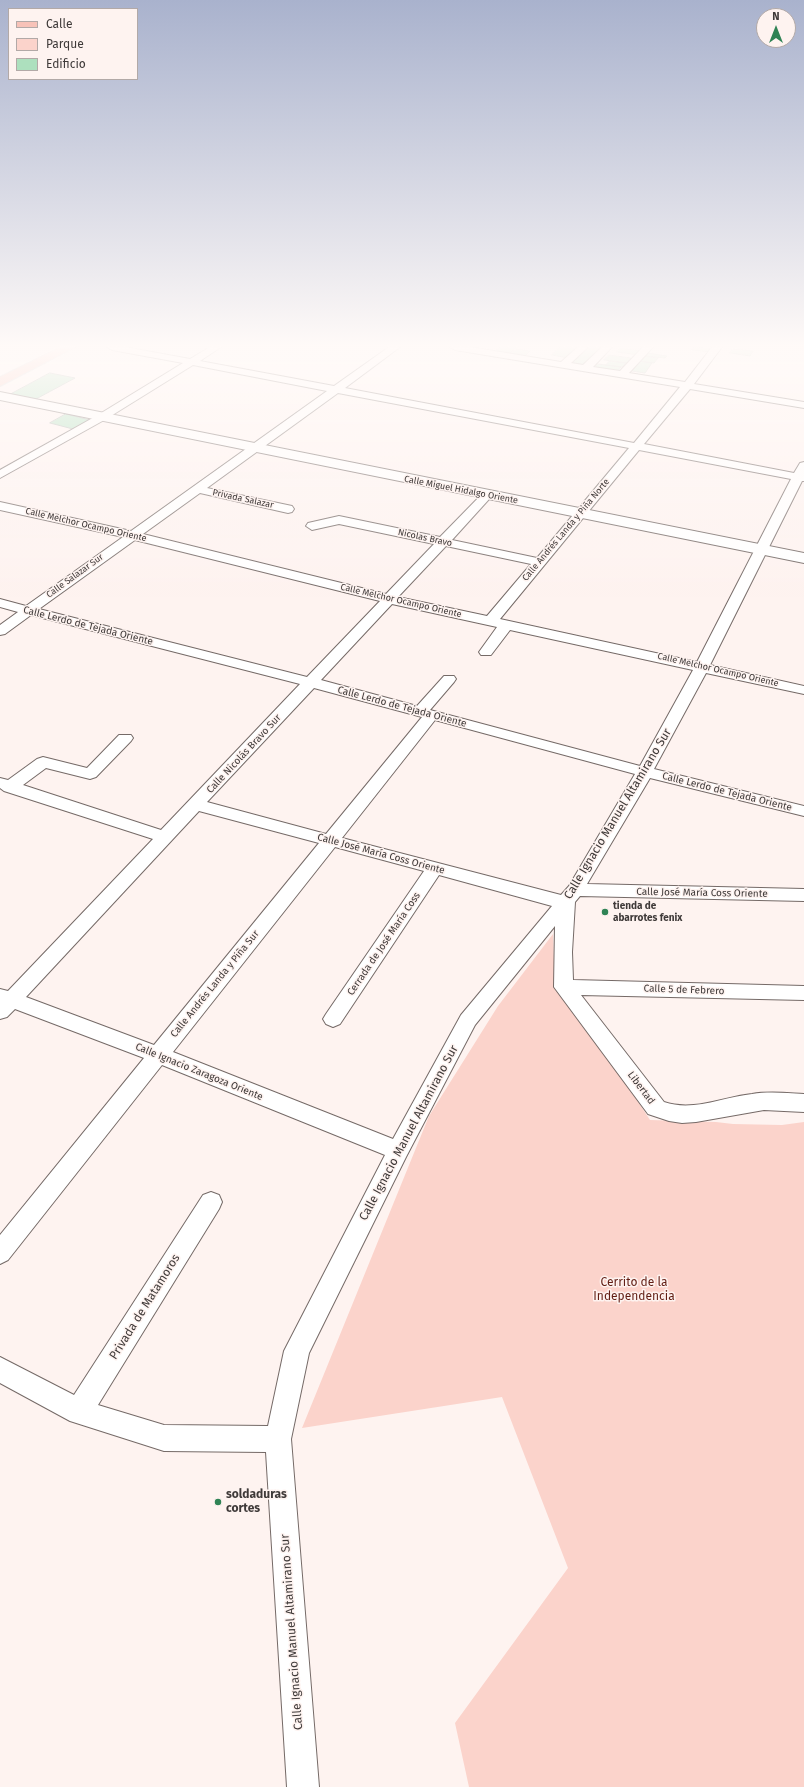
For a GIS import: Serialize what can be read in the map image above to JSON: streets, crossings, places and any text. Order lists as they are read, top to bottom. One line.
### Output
{"streets":{"street":["Calle Miguel Hidalgo Oriente","Privada Salazar","Calle Melchor Ocampo Oriente","Calle Andrés Landa y Piña Norte","Nicolas Bravo","Calle Salazar Sur","Calle Lerdo de Tejada Oriente","Calle Nicolás Bravo Sur","Calle Ignacio Manuel Altamirano Sur","Calle José María Coss Oriente","Cerrada de José María Coss","Calle Andrés Landa y Piña Sur","Calle 5 de Febrero","Calle Ignacio Zaragoza Oriente","Libertad","Privada de Matamoros"]},"crossings":[["Calle Miguel Hidalgo Oriente","Calle Andrés Landa y Piña Norte"],["Calle Miguel Hidalgo Oriente","Calle Salazar Sur"],["Calle Miguel Hidalgo Oriente","Calle Nicolás Bravo Sur"],["Calle Miguel Hidalgo Oriente","Calle Ignacio Manuel Altamirano Sur"],["Privada Salazar","Calle Salazar Sur"],["Calle Melchor Ocampo Oriente","Calle Andrés Landa y Piña Norte"],["Calle Melchor Ocampo Oriente","Calle Salazar Sur"],["Calle Melchor Ocampo Oriente","Calle Nicolás Bravo Sur"],["Calle Melchor Ocampo Oriente","Calle Ignacio Manuel Altamirano Sur"],["Calle Andrés Landa y Piña Norte","Nicolas Bravo"],["Nicolas Bravo","Calle Nicolás Bravo Sur"],["Calle Salazar Sur","Calle Lerdo de Tejada Oriente"],["Calle Lerdo de Tejada Oriente","Calle Nicolás Bravo Sur"],["Calle Lerdo de Tejada Oriente","Calle Ignacio Manuel Altamirano Sur"],["Calle Lerdo de Tejada Oriente","Calle Andrés Landa y Piña Sur"],["Calle Nicolás Bravo Sur","Calle José María Coss Oriente"],["Calle Nicolás Bravo Sur","Calle Ignacio Zaragoza Oriente"],["Calle Ignacio Manuel Altamirano Sur","Calle José María Coss Oriente"],["Calle Ignacio Manuel Altamirano Sur","Calle Ignacio Zaragoza Oriente"],["Calle José María Coss Oriente","Cerrada de José María Coss"],["Calle José María Coss Oriente","Calle Andrés Landa y Piña Sur"],["Calle Andrés Landa y Piña Sur","Calle Ignacio Zaragoza Oriente"],["Calle 5 de Febrero","Libertad"]],"parks":["Cerrito de la Independencia"],"places":["tienda de abarrotes fenix","soldaduras cortes"],"legend":["Calle","Parque","Edificio"],"north":"top"}
